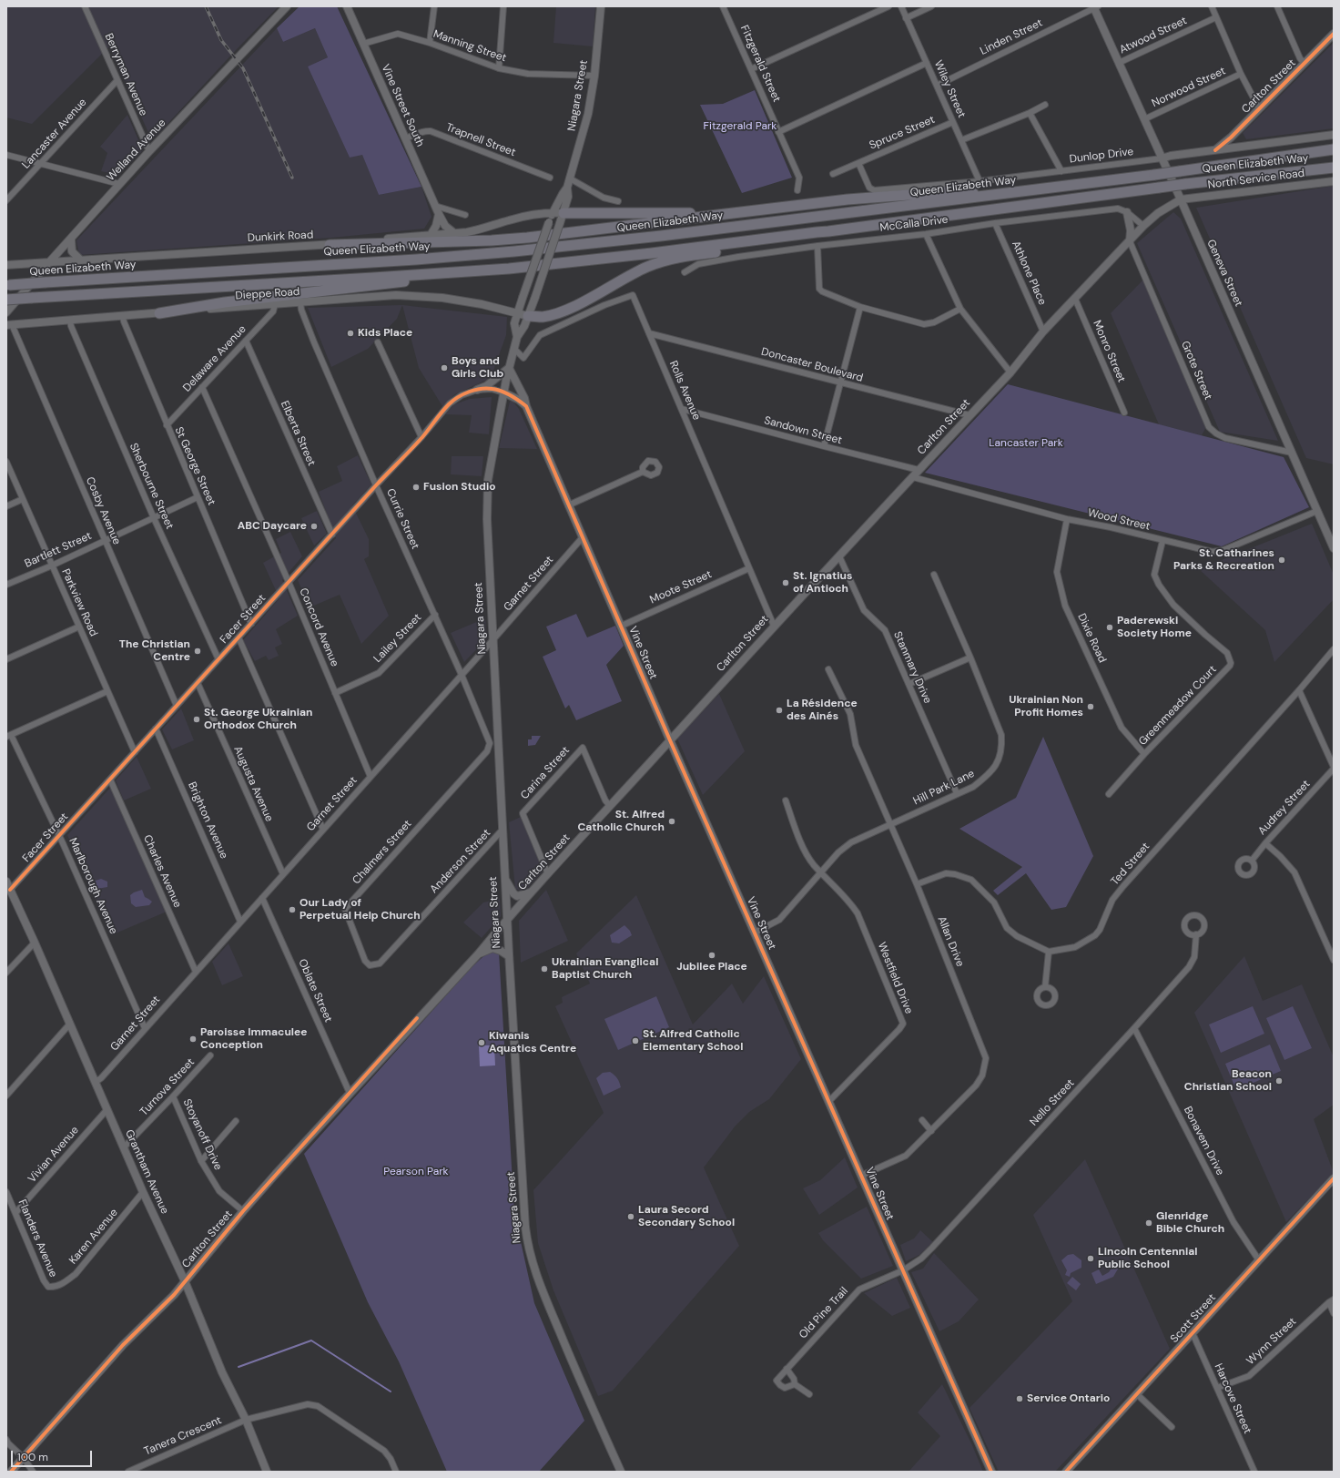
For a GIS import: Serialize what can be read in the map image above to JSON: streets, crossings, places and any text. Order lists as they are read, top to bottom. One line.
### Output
{"streets":{"highway":["Queen Elizabeth Way"],"main road":["Carlton Street","Niagara Street","Vine Street South","Welland Avenue","Dunlop Drive","North Service Road","Dunkirk Road","Geneva Street","Dieppe Road","Vine Street","Grantham Avenue","Scott Street"],"street":["Atwood Street","Linden Street","Manning Street","Fitzgerald Street","Berryman Avenue","Norwood Street","Wiley Street","Spruce Street","Lancaster Avenue","Trapnell Street","McCalla Drive","Athlone Place","Monro Street","Delaware Avenue","Doncaster Boulevard","Grote Street","Rolls Avenue","Sandown Street","Elberta Street","St George Street","Sherbourne Street","Cosby Avenue","Currie Street","Wood Street","Bartlett Street","Garnet Street","Moote Street","Parkview Road","Facer Street","Concord Avenue","Lailey Street","Dixie Road","Stanmary Drive","Greenmeadow Court","Carina Street","Augusta Avenue","Hill Park Lane","Audrey Street","Brighton Avenue","Chalmers Street","Anderson Street","Ted Street","Charles Avenue","Marlborough Avenue","Allan Drive","Westfield Drive","Oblate Street","Turnova Street","Nello Street","Stoyanoff Drive","Bonavem Drive","Vivian Avenue","Karen Avenue","Flanders Avenue","Old Pine Trail","Wynn Street","Harcove Street","Tanera Crescent"]},"crossings":[["Atwood Street","Geneva Street"],["Linden Street","Wiley Street"],["Linden Street","Geneva Street"],["Manning Street","Niagara Street"],["Manning Street","Vine Street South"],["Berryman Avenue","Lancaster Avenue"],["Berryman Avenue","Welland Avenue"],["Carlton Street","Niagara Street"],["Carlton Street","Dunlop Drive"],["Carlton Street","North Service Road"],["Carlton Street","Athlone Place"],["Carlton Street","Geneva Street"],["Carlton Street","Monro Street"],["Carlton Street","Doncaster Boulevard"],["Carlton Street","Grote Street"],["Carlton Street","Rolls Avenue"],["Carlton Street","Sandown Street"],["Carlton Street","Wood Street"],["Carlton Street","Vine Street"],["Carlton Street","Stanmary Drive"],["Carlton Street","Carina Street"],["Carlton Street","Oblate Street"],["Carlton Street","Stoyanoff Drive"],["Carlton Street","Grantham Avenue"],["Norwood Street","Geneva Street"],["Wiley Street","Spruce Street"],["Wiley Street","Dunlop Drive"],["Niagara Street","Dunkirk Road"],["Niagara Street","Dieppe Road"],["Niagara Street","Rolls Avenue"],["Niagara Street","Garnet Street"],["Niagara Street","Facer Street"],["Niagara Street","Vine Street"],["Niagara Street","Anderson Street"],["Vine Street South","Trapnell Street"],["Vine Street South","Dunkirk Road"],["Spruce Street","Dunlop Drive"],["Welland Avenue","Dunkirk Road"],["Dunlop Drive","Geneva Street"],["North Service Road","Geneva Street"],["McCalla Drive","Athlone Place"],["Geneva Street","Grote Street"],["Geneva Street","Wood Street"],["Dieppe Road","Delaware Avenue"],["Dieppe Road","St George Street"],["Dieppe Road","Sherbourne Street"],["Dieppe Road","Cosby Avenue"],["Dieppe Road","Currie Street"],["Delaware Avenue","Elberta Street"],["Delaware Avenue","St George Street"],["Delaware Avenue","Concord Avenue"],["Doncaster Boulevard","Rolls Avenue"],["Rolls Avenue","Sandown Street"],["Rolls Avenue","Moote Street"],["Elberta Street","Facer Street"],["St George Street","Bartlett Street"],["St George Street","Facer Street"],["Sherbourne Street","Bartlett Street"],["Sherbourne Street","Facer Street"],["Cosby Avenue","Bartlett Street"],["Cosby Avenue","Facer Street"],["Currie Street","Garnet Street"],["Currie Street","Facer Street"],["Currie Street","Lailey Street"],["Currie Street","Chalmers Street"],["Wood Street","Dixie Road"],["Wood Street","Greenmeadow Court"],["Bartlett Street","Parkview Road"],["Garnet Street","Concord Avenue"],["Garnet Street","Vine Street"],["Garnet Street","Augusta Avenue"],["Garnet Street","Brighton Avenue"],["Garnet Street","Charles Avenue"],["Garnet Street","Marlborough Avenue"],["Garnet Street","Oblate Street"],["Garnet Street","Grantham Avenue"],["Moote Street","Vine Street"],["Parkview Road","Facer Street"],["Facer Street","Concord Avenue"],["Facer Street","Augusta Avenue"],["Facer Street","Brighton Avenue"],["Facer Street","Charles Avenue"],["Facer Street","Marlborough Avenue"],["Facer Street","Grantham Avenue"],["Concord Avenue","Lailey Street"],["Dixie Road","Greenmeadow Court"],["Vine Street","Hill Park Lane"],["Vine Street","Allan Drive"],["Vine Street","Westfield Drive"],["Vine Street","Nello Street"],["Vine Street","Old Pine Trail"],["Stanmary Drive","Hill Park Lane"],["Hill Park Lane","Allan Drive"],["Hill Park Lane","Westfield Drive"],["Chalmers Street","Anderson Street"],["Turnova Street","Stoyanoff Drive"],["Turnova Street","Grantham Avenue"],["Nello Street","Bonavem Drive"],["Nello Street","Old Pine Trail"],["Bonavem Drive","Scott Street"],["Vivian Avenue","Grantham Avenue"],["Vivian Avenue","Flanders Avenue"],["Grantham Avenue","Karen Avenue"],["Grantham Avenue","Tanera Crescent"],["Karen Avenue","Flanders Avenue"],["Scott Street","Harcove Street"],["Wynn Street","Harcove Street"]],"parks":["Fitzgerald Park","Lancaster Park","Pearson Park"],"places":["Kids Place","Boys and Girls Club","Fusion Studio","ABC Daycare","St. Catharines Parks & Recreation","St. Ignatius of Antioch","Paderewski Society Home","The Christian Centre","Ukrainian Non Profit Homes","La Résidence des Ainés","St. George Ukrainian Orthodox Church","St. Alfred Catholic Church","Our Lady of Perpetual Help Church","Jubilee Place","Ukrainian Evanglical Baptist Church","Paroisse Immaculee Conception","St. Alfred Catholic Elementary School","Kiwanis Aquatics Centre","Beacon Christian School","Laura Secord Secondary School","Glenridge Bible Church","Lincoln Centennial Public School","Service Ontario"],"scale_bar":"100 m"}
